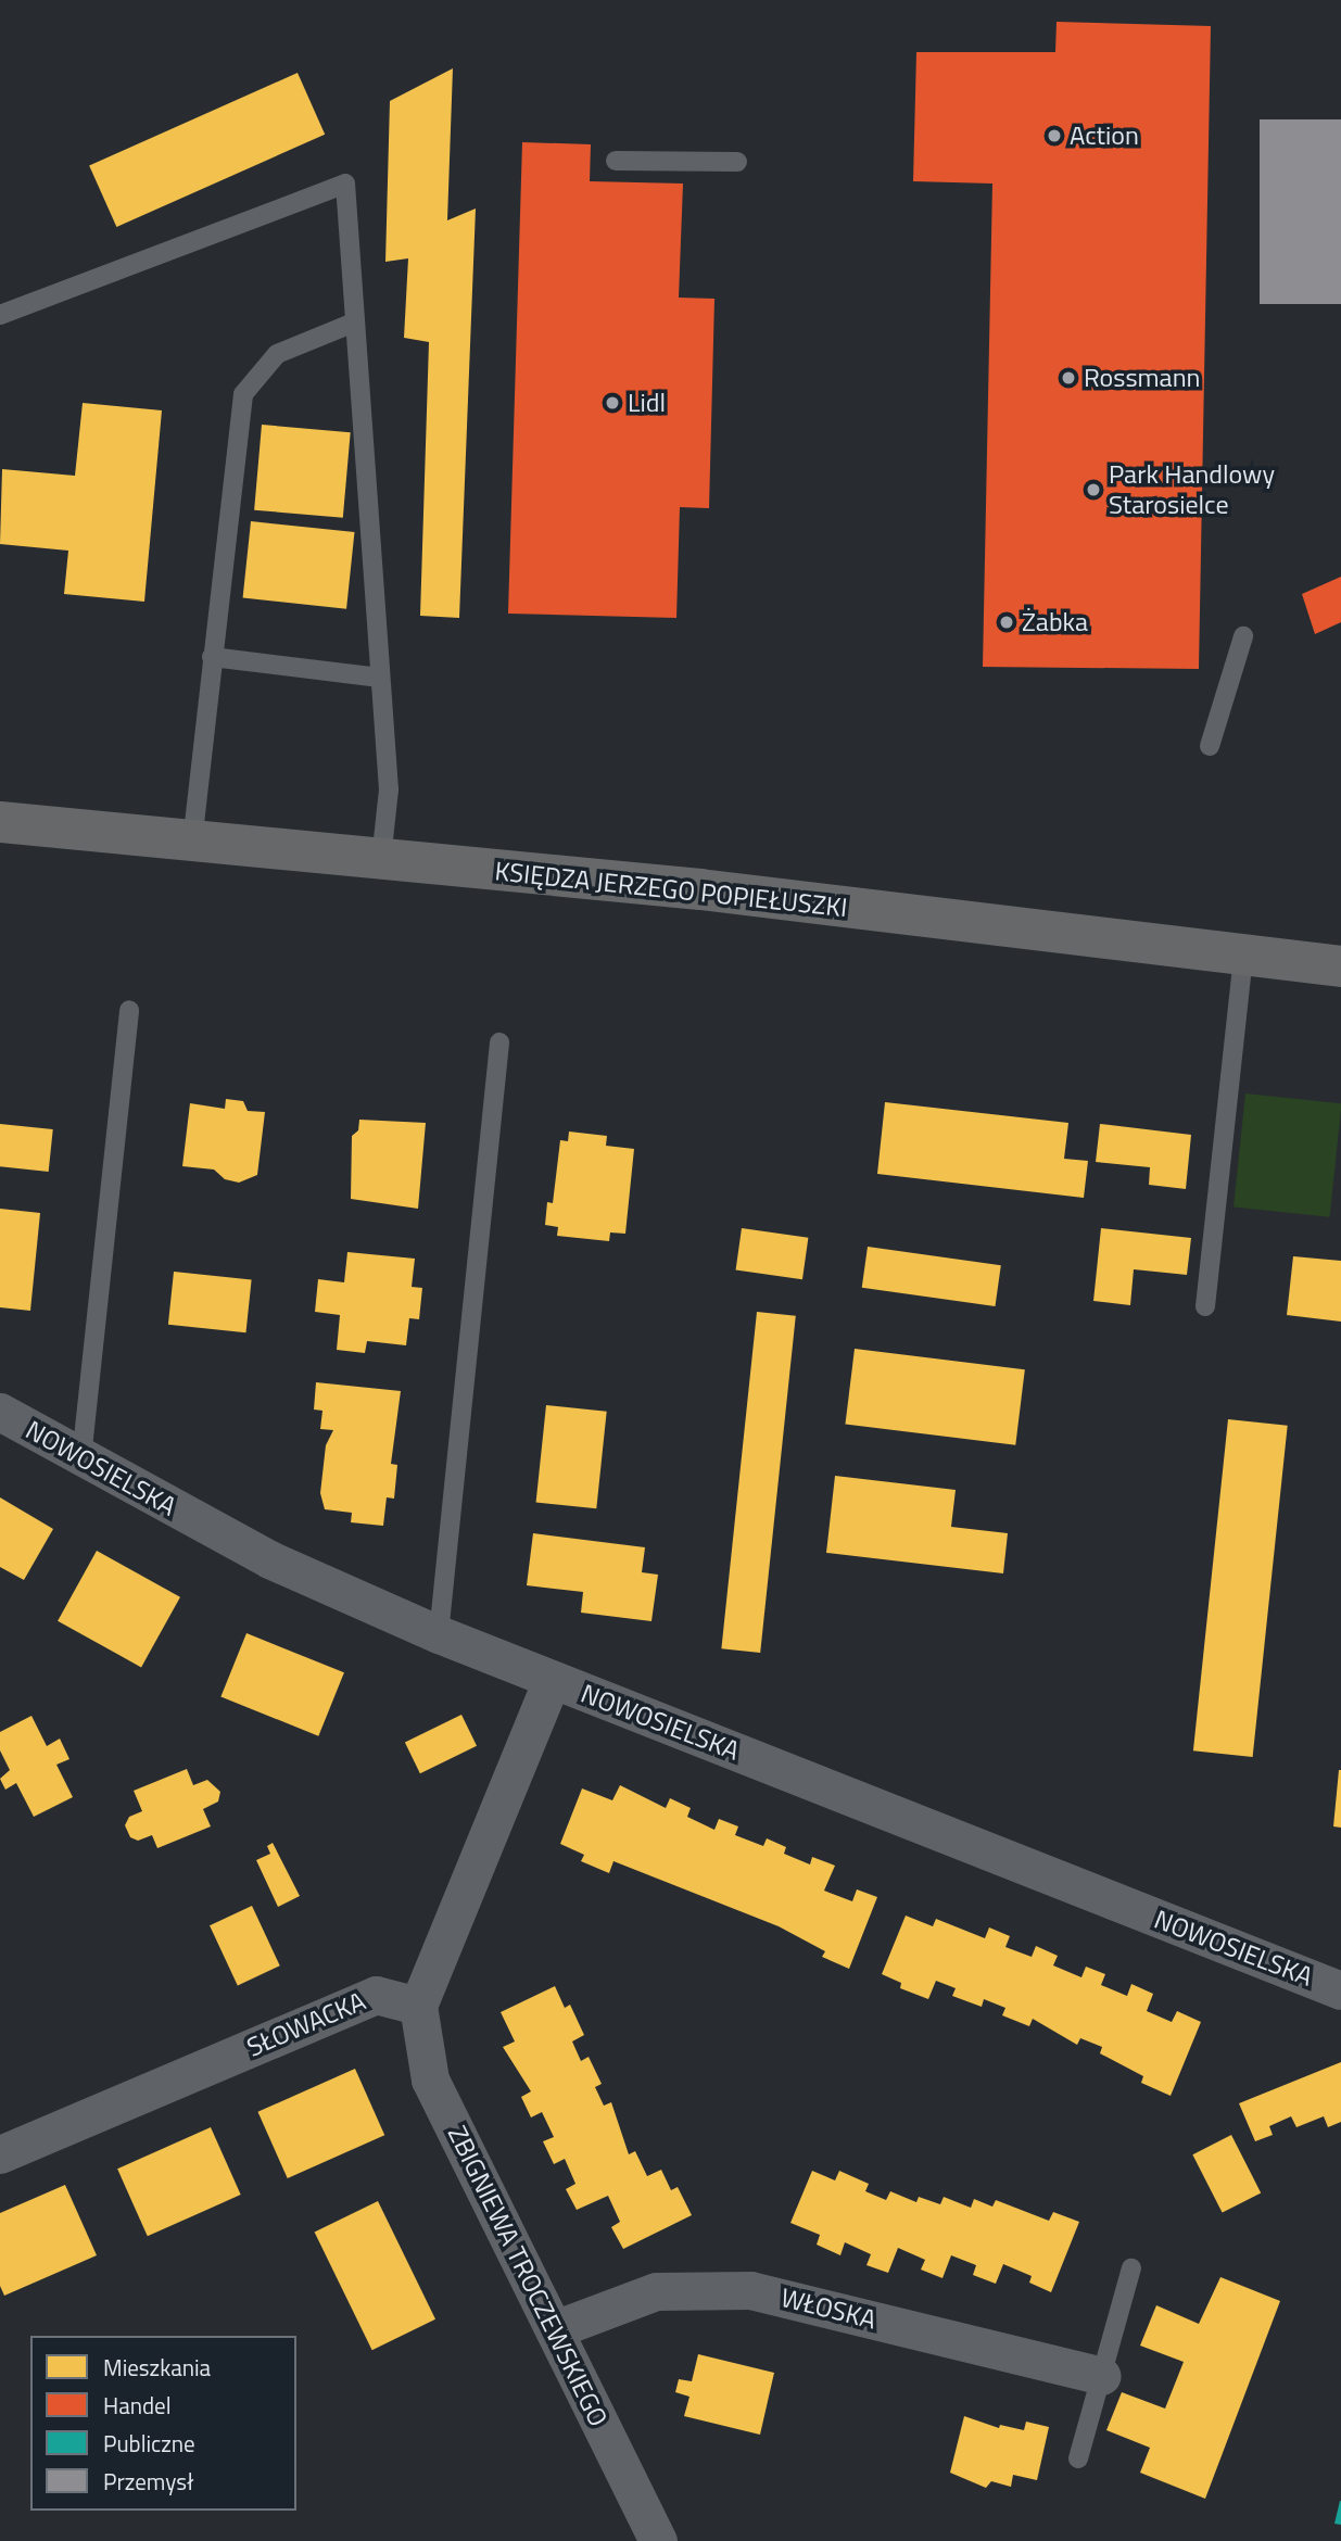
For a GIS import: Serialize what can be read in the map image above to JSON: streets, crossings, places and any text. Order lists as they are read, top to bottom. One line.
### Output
{"streets":{"street":["KSIĘDZA JERZEGO POPIEŁUSZKI","NOWOSIELSKA","SŁOWACKA","ZBIGNIEWA TROCZEWSKIEGO","WŁOSKA"]},"crossings":[["SŁOWACKA","ZBIGNIEWA TROCZEWSKIEGO"],["ZBIGNIEWA TROCZEWSKIEGO","WŁOSKA"]],"places":["Action","Rossmann","Lidl","Park Handlowy Starosielce","Żabka"],"legend":["Mieszkania","Handel","Publiczne","Przemysł"]}
